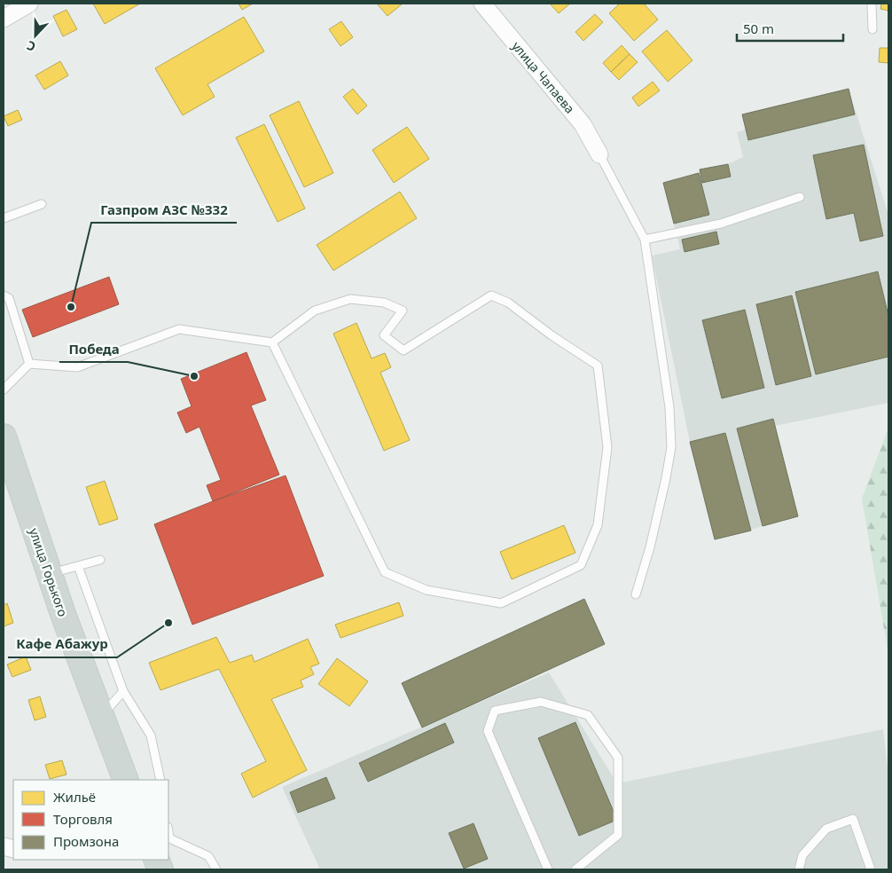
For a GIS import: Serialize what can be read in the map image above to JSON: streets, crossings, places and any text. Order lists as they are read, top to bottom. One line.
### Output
{"streets":{"main road":["улица Горького"],"street":["улица Чапаева"]},"places":["Газпром АЗС №332","Победа","Кафе Абажур"],"legend":["Жильё","Торговля","Промзона"],"scale_bar":"50 m","north":"bottom"}
